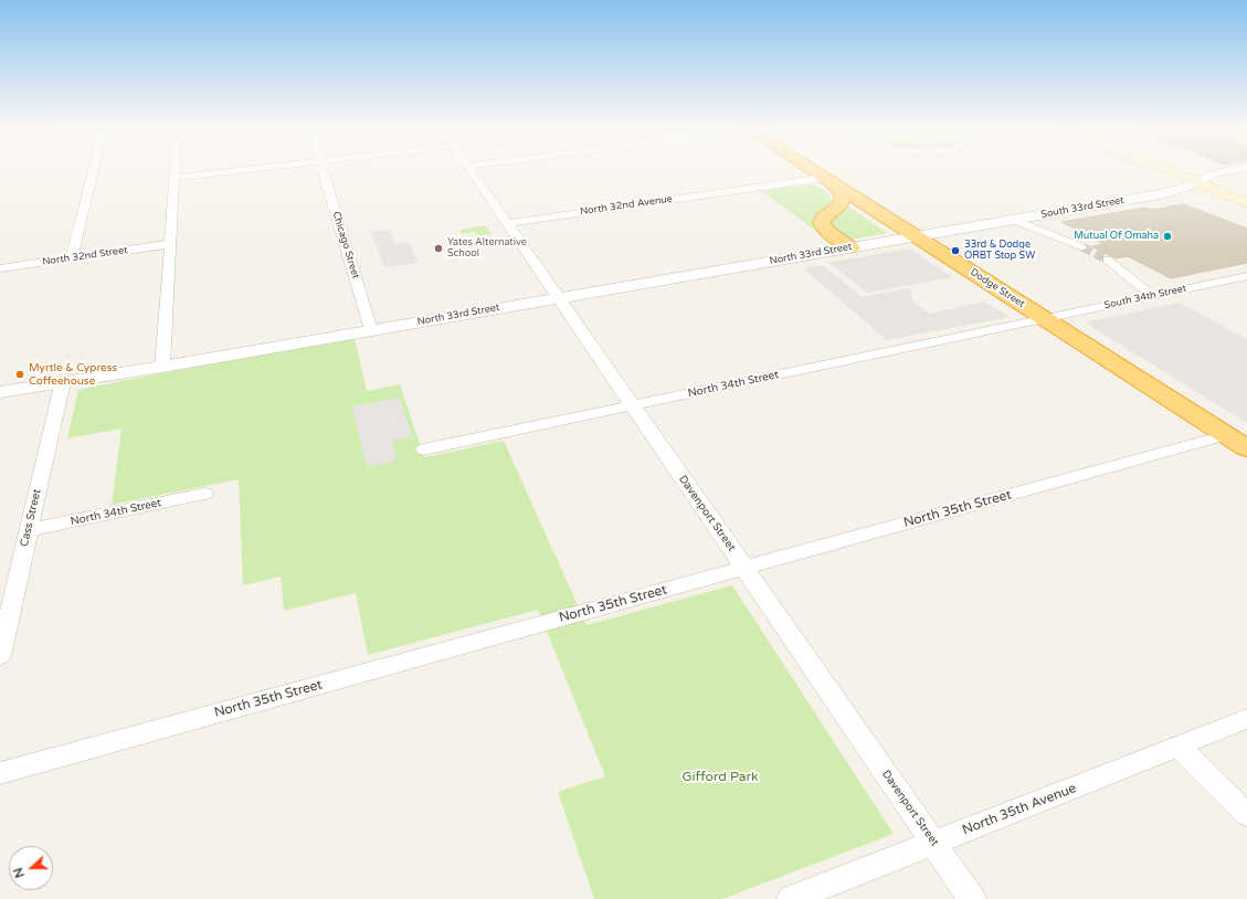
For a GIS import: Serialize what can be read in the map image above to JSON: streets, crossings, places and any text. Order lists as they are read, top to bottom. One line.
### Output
{"streets":{"highway":["Dodge Street"],"street":["North 32nd Avenue","South 33rd Street","Chicago Street","North 33rd Street","North 32nd Street","South 34th Street","North 34th Street","North 35th Street","Davenport Street","Cass Street","North 35th Avenue"]},"crossings":[["North 32nd Avenue","Dodge Street"],["North 32nd Avenue","Davenport Street"],["South 33rd Street","North 33rd Street"],["South 33rd Street","Dodge Street"],["Chicago Street","North 33rd Street"],["North 33rd Street","Dodge Street"],["North 33rd Street","Davenport Street"],["North 33rd Street","Cass Street"],["Dodge Street","South 34th Street"],["Dodge Street","North 34th Street"],["Dodge Street","North 35th Street"],["South 34th Street","North 34th Street"],["North 34th Street","Davenport Street"],["North 34th Street","Cass Street"],["North 35th Street","Davenport Street"],["Davenport Street","North 35th Avenue"]],"parks":["Gifford Park"],"places":["Mutual Of Omaha","Yates Alternative School","33rd & Dodge ORBT Stop SW","Myrtle & Cypress Coffeehouse"],"north":"left"}
